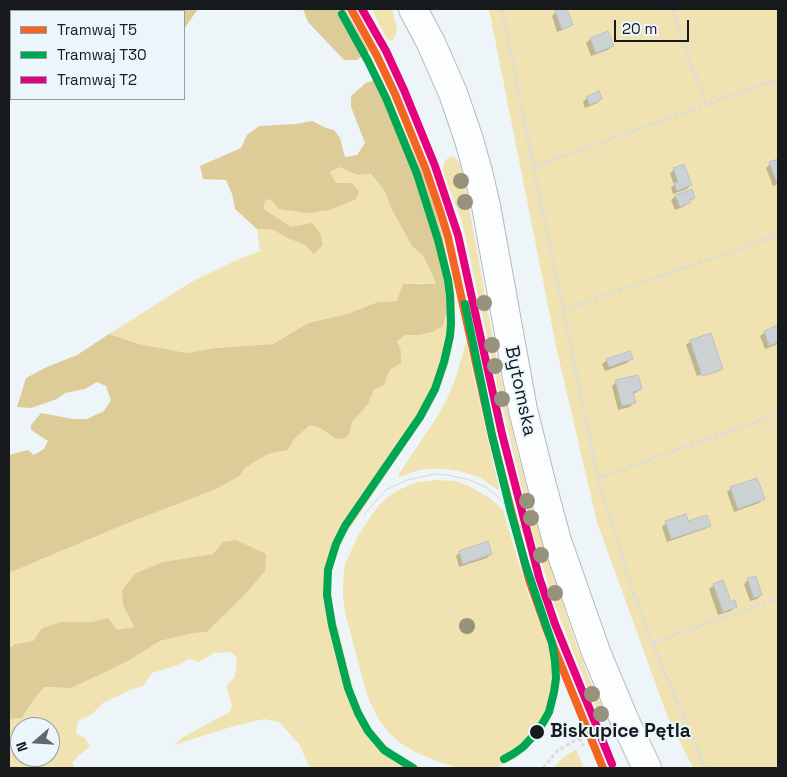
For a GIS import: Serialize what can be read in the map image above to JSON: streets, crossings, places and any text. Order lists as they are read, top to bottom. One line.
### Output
{"streets":{"street":["Bytomska"]},"places":["Biskupice Pętla"],"lines":["tram line T5","tram line T2","tram line T30"],"legend":["Tramwaj T5","Tramwaj T30","Tramwaj T2"],"scale_bar":"20 m","north":"left"}
